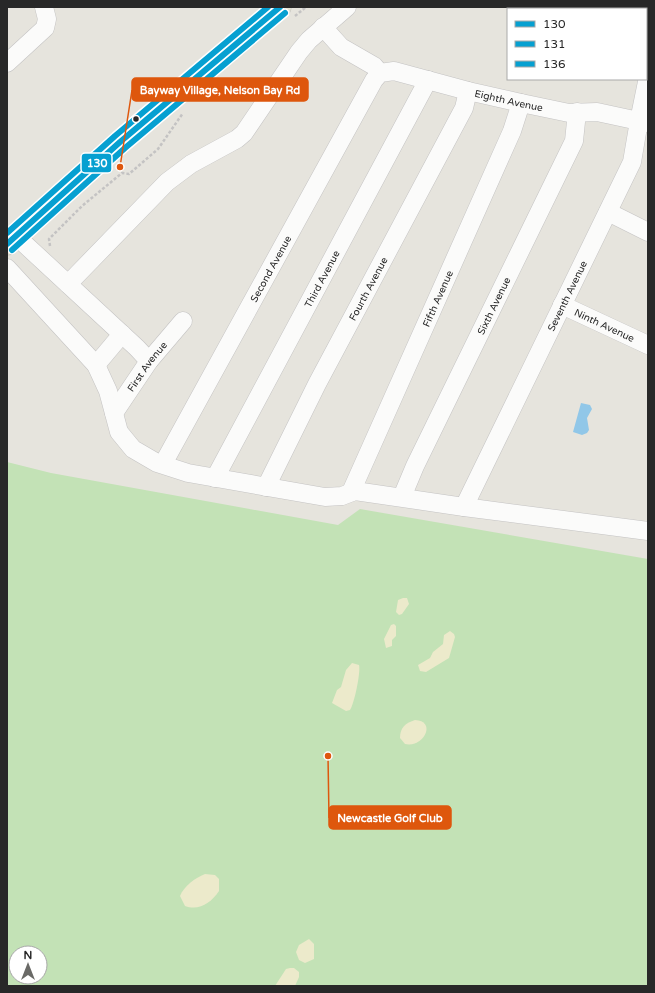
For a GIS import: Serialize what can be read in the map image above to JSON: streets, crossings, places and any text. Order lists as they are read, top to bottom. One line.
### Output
{"streets":{"lane":["Eighth Avenue","Second Avenue","Third Avenue","Fourth Avenue","Seventh Avenue","Fifth Avenue","Sixth Avenue","Ninth Avenue","First Avenue"]},"crossings":[["Eighth Avenue","Second Avenue"],["Eighth Avenue","Third Avenue"],["Eighth Avenue","Fourth Avenue"],["Eighth Avenue","Seventh Avenue"],["Eighth Avenue","Fifth Avenue"],["Eighth Avenue","Sixth Avenue"],["Seventh Avenue","Ninth Avenue"]],"places":["Bayway Village, Nelson Bay Rd","Newcastle Golf Club"],"lines":["transit line 130","transit line 136","transit line 131"],"legend":["130","131","136"],"north":"top"}
